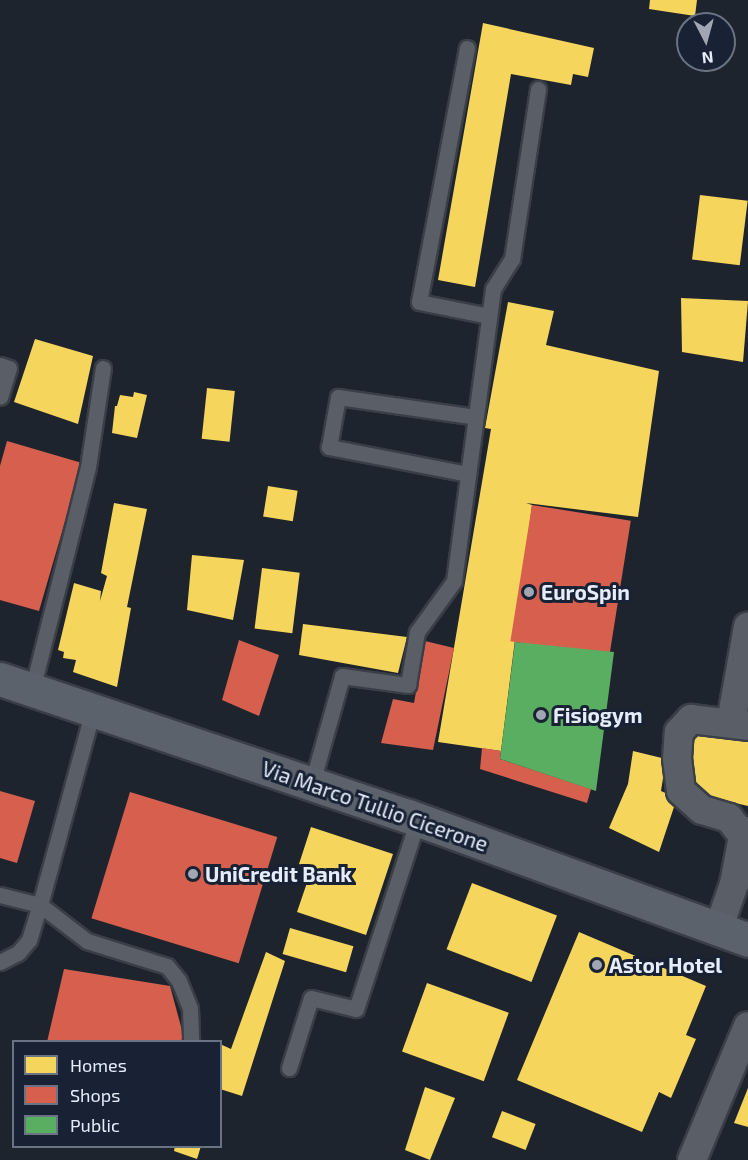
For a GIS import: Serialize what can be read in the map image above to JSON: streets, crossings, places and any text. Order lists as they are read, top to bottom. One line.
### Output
{"streets":{"main road":["Via Marco Tullio Cicerone"]},"places":["EuroSpin","Fisiogym","UniCredit Bank","Astor Hotel"],"legend":["Homes","Shops","Public"],"north":"bottom"}
